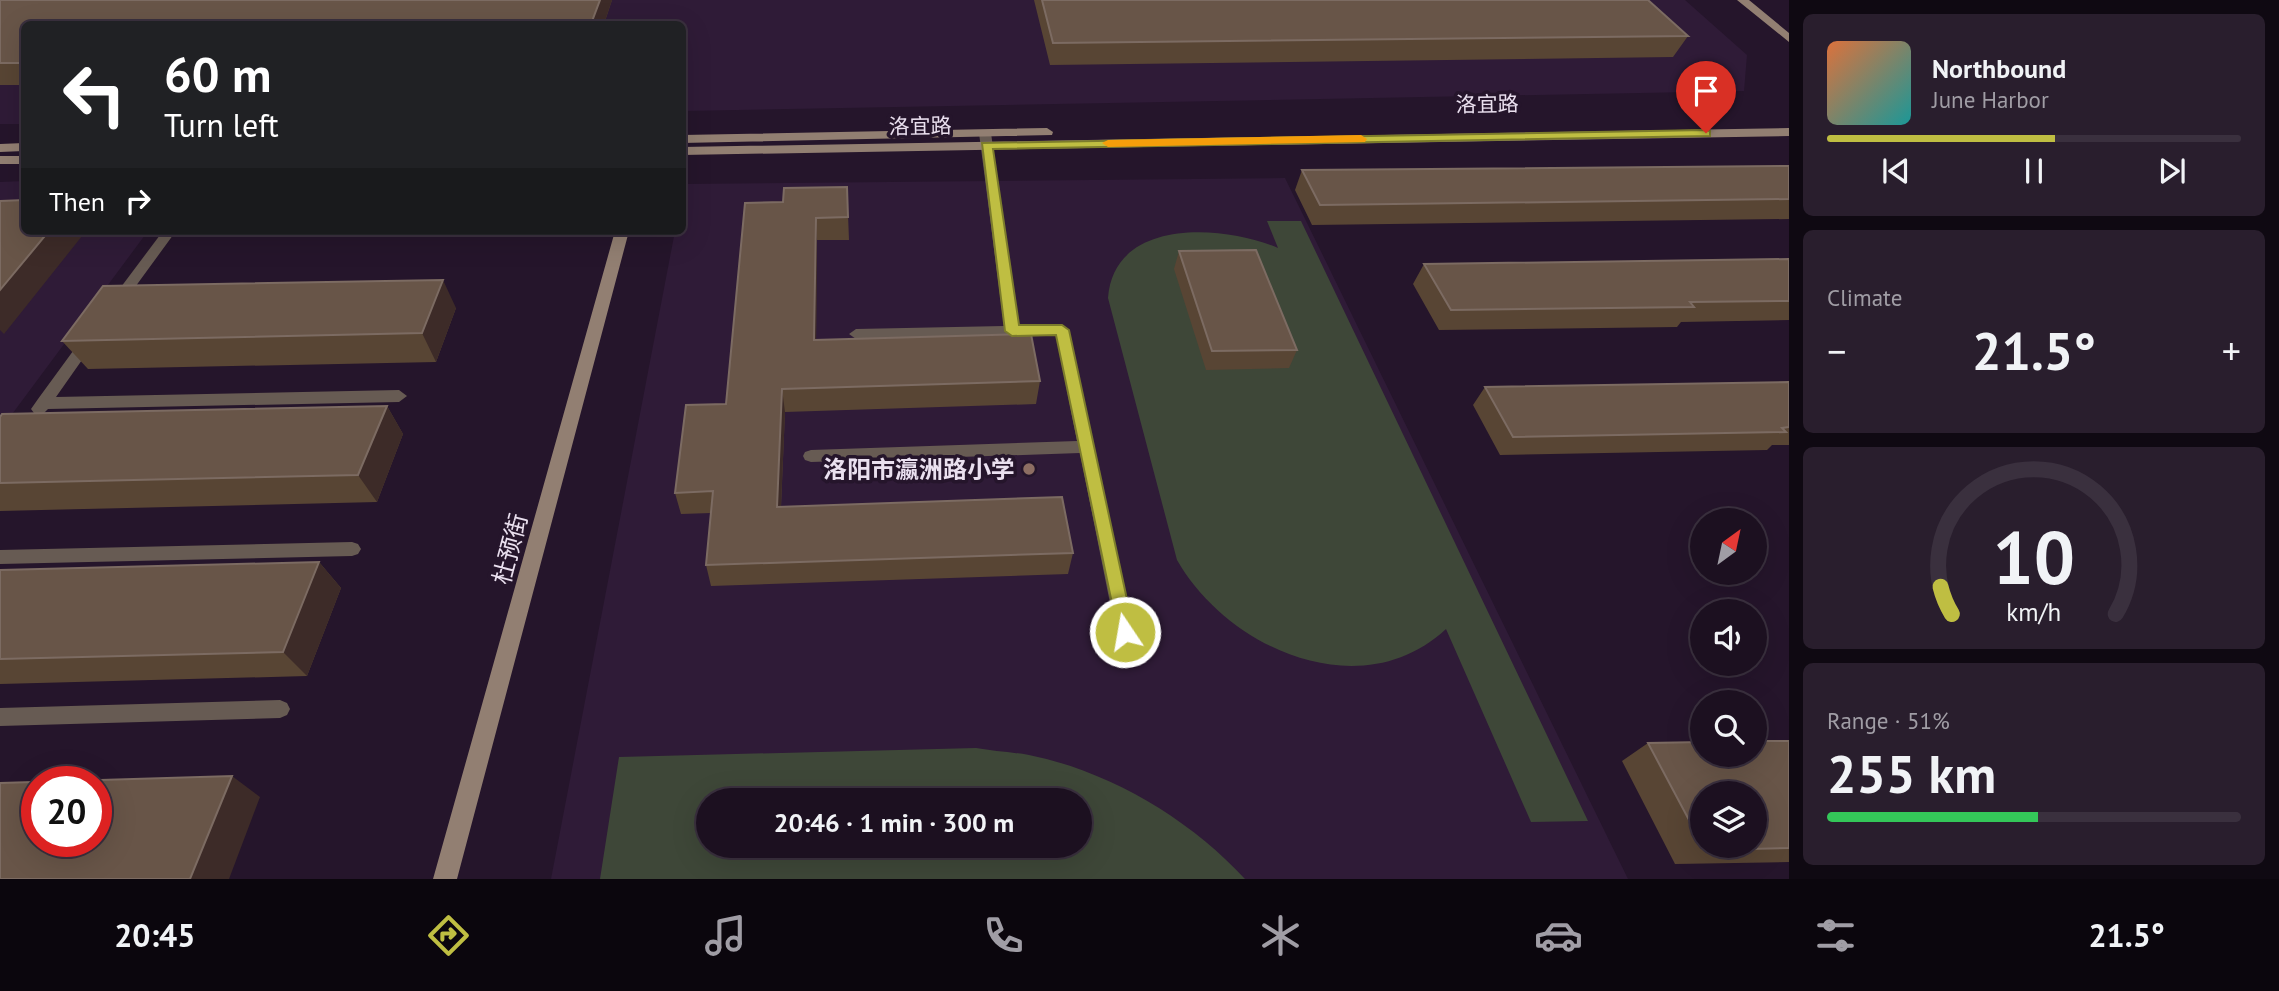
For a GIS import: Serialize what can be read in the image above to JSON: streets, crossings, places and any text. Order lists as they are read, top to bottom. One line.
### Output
{"streets":{"street":["洛宜路","杜预街"]},"places":["洛阳市瀛洲路小学"],"north":"top right","page":{"turn":["60 m","Turn left"],"song":["Northbound","June Harbor"],"then":"Then","tile":["Climate",["Range · 51%","255 km"]],"heat":["−","21.5°","+"],"limit":"20","trip":"20:46 · 1 min · 300 m","tabs":["20:45","21.5°"],"gauge":["10","km/h"]}}
